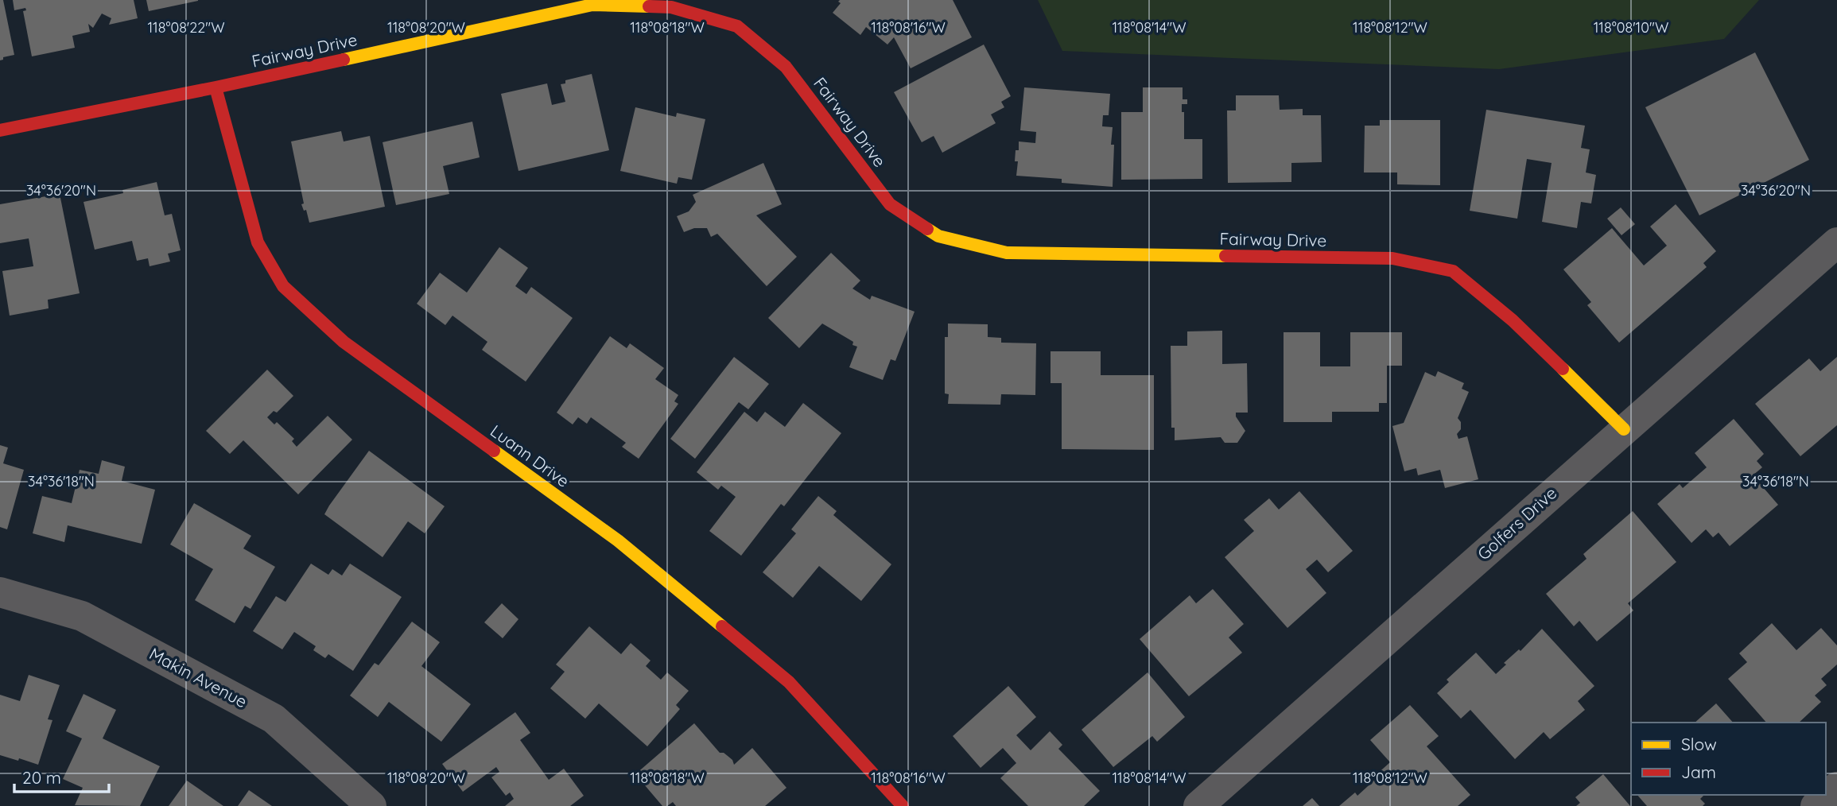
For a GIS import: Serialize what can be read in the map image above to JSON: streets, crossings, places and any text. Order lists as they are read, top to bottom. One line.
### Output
{"streets":{"street":["Fairway Drive","Luann Drive","Golfers Drive","Makin Avenue"]},"crossings":[["Fairway Drive","Luann Drive"],["Fairway Drive","Golfers Drive"]],"legend":["Slow","Jam"],"scale_bar":"20 m","coordinates":["118°08'22\"W","118°08'20\"W","118°08'18\"W","118°08'16\"W","118°08'14\"W","118°08'12\"W","118°08'10\"W","34°36'20\"N","34°36'18\"N"]}
